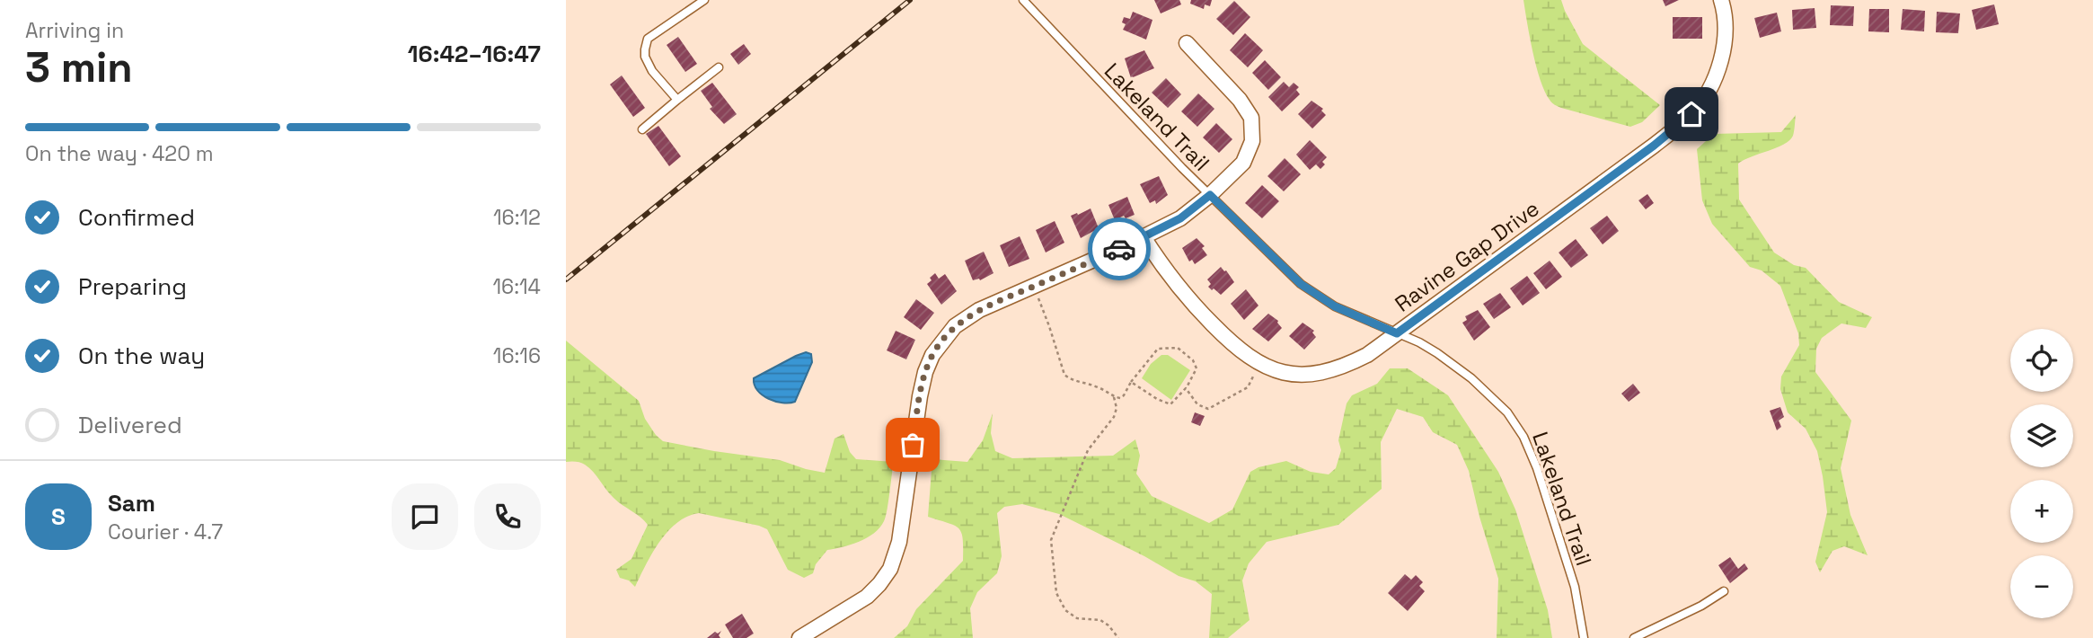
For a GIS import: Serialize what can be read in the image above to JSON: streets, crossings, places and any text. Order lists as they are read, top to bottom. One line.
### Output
{"streets":{"street":["Ravine Gap Drive"],"lane":["Lakeland Trail"]},"crossings":[["Lakeland Trail","Ravine Gap Drive"]],"page":{"heading":["3 min","Arriving in","16:42–16:47"],"panel":["Sam","Courier · 4.7"],"bar":"On the way · 420 m","list":[["Confirmed","16:12"],["Preparing","16:14"],["On the way","16:16"],"Delivered"],"map_buttons":["+","−"],"round":"S"}}
